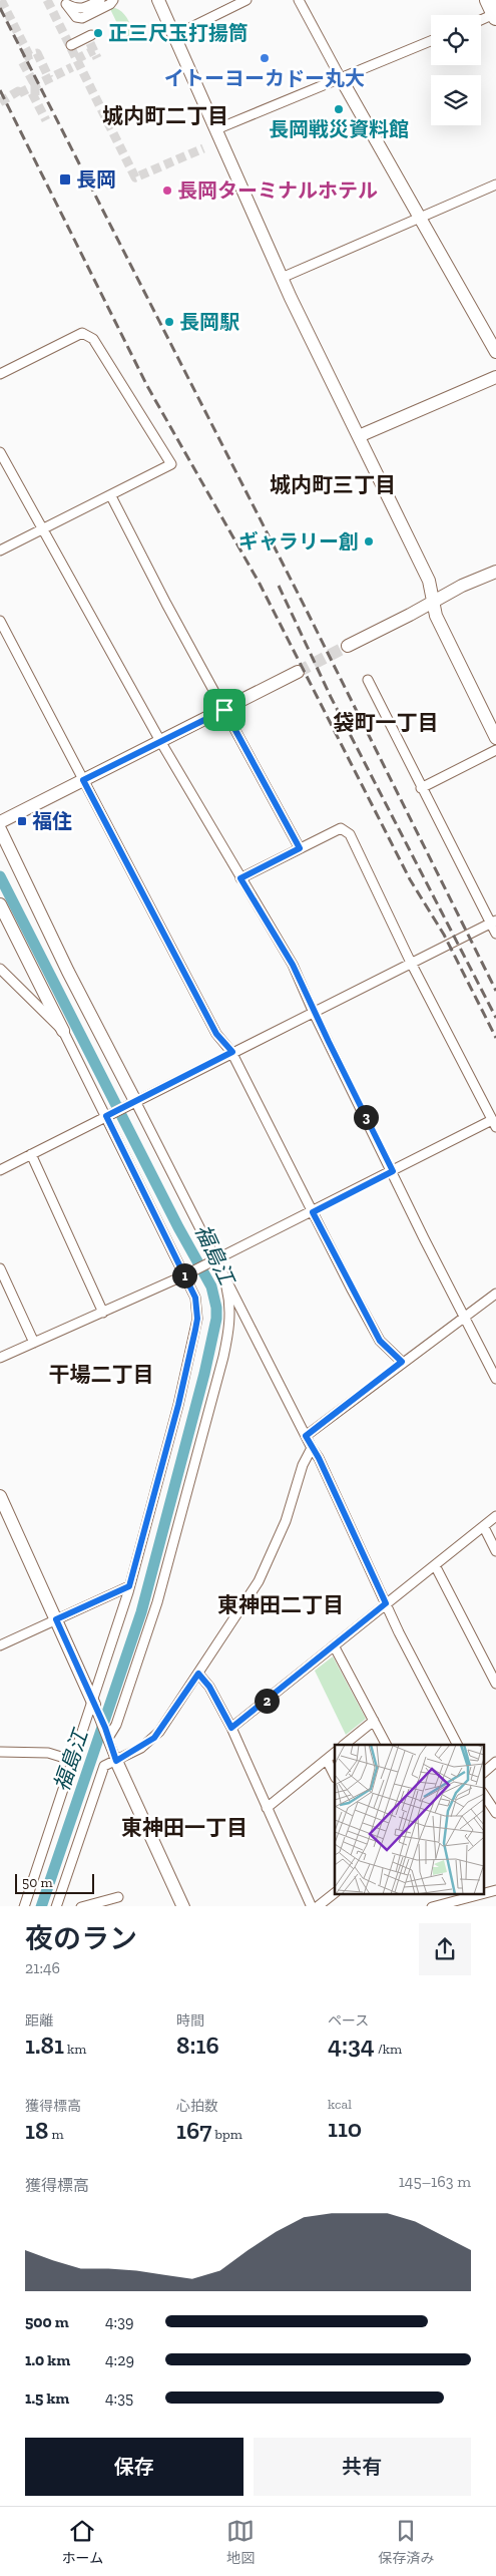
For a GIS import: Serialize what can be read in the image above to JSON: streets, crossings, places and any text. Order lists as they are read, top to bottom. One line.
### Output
{"districts":["城内町二丁目","城内町三丁目","袋町一丁目","干場二丁目","東神田二丁目","東神田一丁目"],"water":["福島江"],"places":{"other":["正三尺玉打揚筒","イトーヨーカドー丸大","長岡戦災資料館","長岡ターミナルホテル","長岡駅","ギャラリー創"],"transit":["長岡","福住"]},"scale_bar":"50 m","page":{"pins":["3","1","2"],"scale":"50 m","heading":["夜のラン","21:46"],"stats":[["距離","1.81 km"],["時間","8:16"],["ペース","4:34 /km"],["獲得標高","18 m"],["心拍数","167 bpm"],["kcal","110"]],"chart":["獲得標高","145–163 m"],"list":[{"name":"500 m","note":"4:39"},{"name":"1.0 km","note":"4:29"},{"name":"1.5 km","note":"4:35"}],"buttons":["保存","共有"],"tabs":["ホーム","地図","保存済み"]}}
